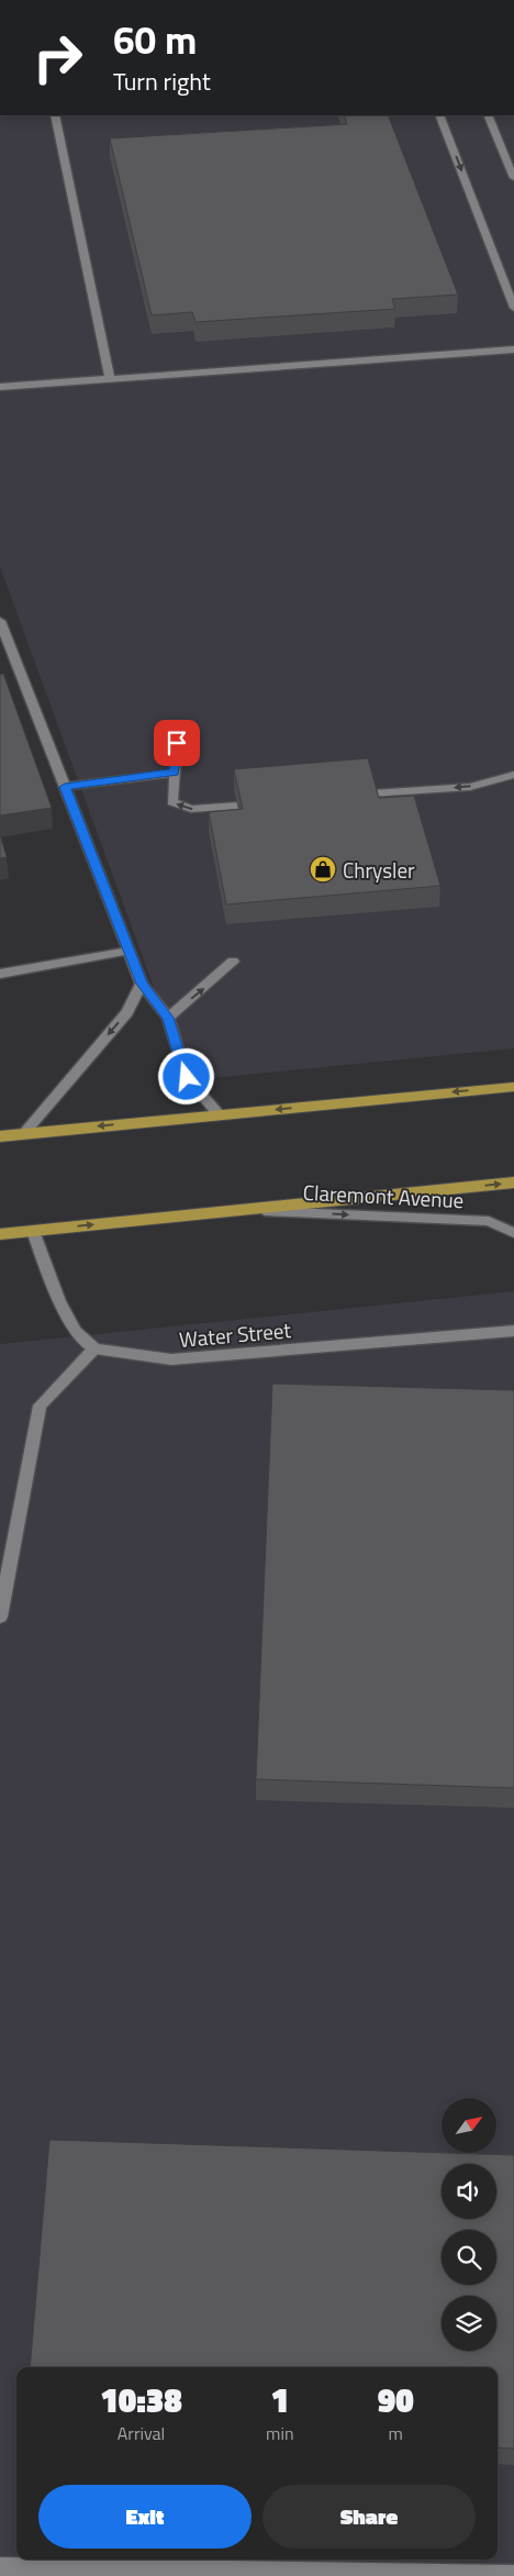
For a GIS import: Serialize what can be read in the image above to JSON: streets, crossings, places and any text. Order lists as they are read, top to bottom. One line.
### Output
{"streets":{"street":["Claremont Avenue","Water Street"]},"one_way":["Claremont Avenue"],"places":{"shop":["Chrysler"]},"north":"top right","page":{"turn":["60 m","Turn right"],"eta":["10:38","Arrival","1","min","90","m"],"buttons":["Exit","Share"]}}
